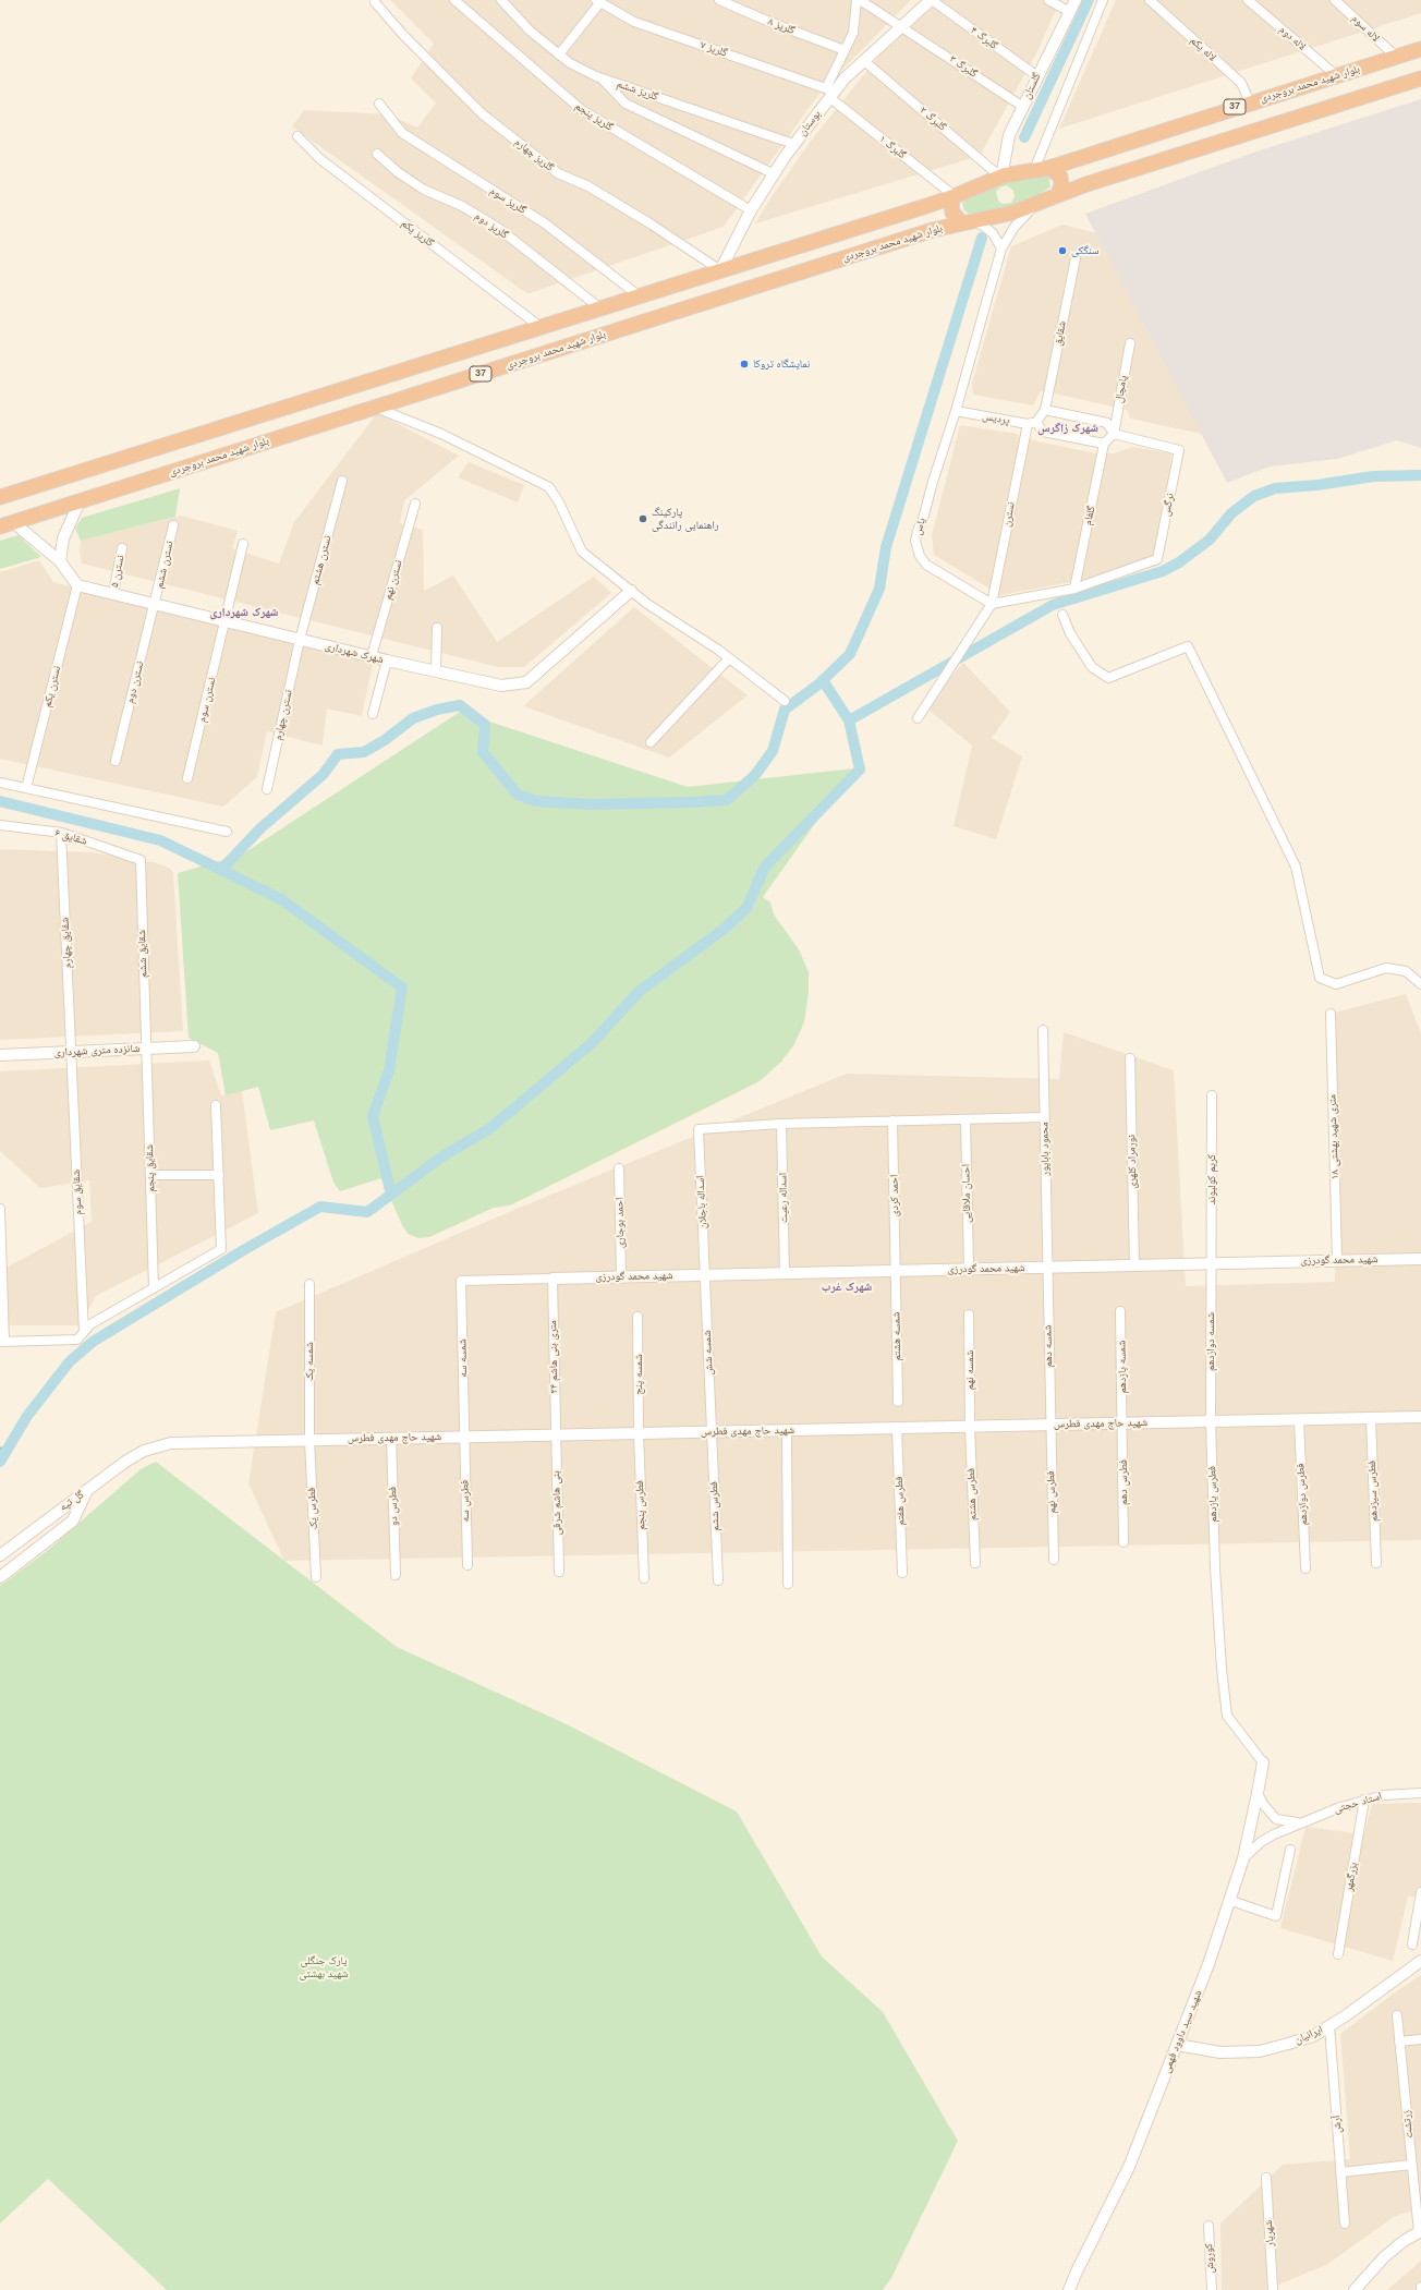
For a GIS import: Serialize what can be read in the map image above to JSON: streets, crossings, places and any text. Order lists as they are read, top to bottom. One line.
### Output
{"streets":{"highway":["بلوار شهید محمد بروجردی","37"],"street":["گلریز ۸","لاله سوم","گلبرگ ۴","لاله دوم","گلریز ۷","لاله یکم","گلبرگ ۳","گلستان","گلریز ششم","گلریز پنجم","گلبرگ ۲","بوستان","گلبرگ ۱","گلریز چهارم","گلریز سوم","گلریز دوم","گلریز یکم","شقایق","پامچال","پردیس","نرگس","نسترن","گلفام","یاس","نسترن هشتم","نسترن ششم","نسترن ۵","نسترن نهم","شهرک شهرداری","نسترن دوم","نسترن یکم","نسترن سوم","نسترن چهارم","شقایق ۶","شقایق چهارم","شقایق ششم","شانزده متری شهرداری","۱۸ متری شهید بهشتی","محمود باباپور","نورمراد کلهری","شقایق پنجم","کریم کولیوند","شقایق سوم","احسان ملاقایی","احمد کردی","اسداله رعیت","اسداله باجلان","احمد بوجاری","شهید محمد گودرزی","شمسه هشتم","شمسه دوازدهم","شمسه دهم","شمسه شش","۲۴ متری بنی هاشم","شمسه سه","شمسه یک","شمسه یازدهم","شمسه نهم","شمسه پنج","شهید حاج مهدی فطرس","فطرس دهم","فطرس سیزدهم","فطرس نهم","فطرس هشتم","فطرس یازدهم","فطرس دوازدهم","گل تپه","فطرس سه","فطرس هفتم","بنی هاشم شرقی","فطرس پنجم","فطرس دو","فطرس ششم","فطرس یک","استاد حجتی","بزرگمهر","شهید سید داوود فهمی","ایرانیان","آرش","زرتشت","شهریار","کوروش"]},"crossings":[["لاله سوم","بلوار شهید محمد بروجردی"],["گلبرگ ۴","گلستان"],["گلبرگ ۴","بوستان"],["لاله دوم","بلوار شهید محمد بروجردی"],["گلریز ۷","بوستان"],["گلریز ۷","گلبرگ ۱"],["لاله یکم","بلوار شهید محمد بروجردی"],["گلبرگ ۳","گلستان"],["گلبرگ ۳","بوستان"],["بلوار شهید محمد بروجردی","37"],["گلستان","37"],["گلستان","گلبرگ ۲"],["گلریز ششم","بوستان"],["37","گلبرگ ۲"],["37","بوستان"],["37","گلبرگ ۱"],["37","گلریز چهارم"],["37","گلریز سوم"],["37","گلریز دوم"],["37","گلریز یکم"],["37","یاس"],["گلریز پنجم","بوستان"],["گلبرگ ۲","بوستان"],["بوستان","گلبرگ ۱"],["بوستان","گلریز چهارم"],["پامچال","نرگس"],["پردیس","نسترن"],["پردیس","یاس"],["نرگس","گلفام"],["نسترن","یاس"],["نسترن هشتم","شهرک شهرداری"],["نسترن هشتم","نسترن چهارم"],["نسترن ششم","شهرک شهرداری"],["نسترن ششم","نسترن دوم"],["نسترن ۵","شهرک شهرداری"],["نسترن نهم","شهرک شهرداری"],["شهرک شهرداری","نسترن دوم"],["شهرک شهرداری","نسترن یکم"],["شهرک شهرداری","نسترن سوم"],["شهرک شهرداری","نسترن چهارم"],["شقایق ۶","شقایق چهارم"],["شقایق ۶","شقایق ششم"],["شقایق چهارم","شانزده متری شهرداری"],["شقایق چهارم","شقایق سوم"],["شقایق ششم","شانزده متری شهرداری"],["شقایق ششم","شقایق پنجم"],["شانزده متری شهرداری","شقایق پنجم"],["شانزده متری شهرداری","شقایق سوم"],["۱۸ متری شهید بهشتی","شهید محمد گودرزی"],["محمود باباپور","شهید محمد گودرزی"],["محمود باباپور","شمسه دهم"],["نورمراد کلهری","شهید محمد گودرزی"],["کریم کولیوند","شهید محمد گودرزی"],["کریم کولیوند","شمسه دوازدهم"],["احسان ملاقایی","شهید محمد گودرزی"],["احمد کردی","شهید محمد گودرزی"],["احمد کردی","شمسه هشتم"],["اسداله رعیت","اسداله باجلان"],["اسداله رعیت","شهید محمد گودرزی"],["اسداله باجلان","شهید محمد گودرزی"],["اسداله باجلان","شمسه شش"],["احمد بوجاری","شهید محمد گودرزی"],["شهید محمد گودرزی","شمسه هشتم"],["شهید محمد گودرزی","شمسه دوازدهم"],["شهید محمد گودرزی","شمسه دهم"],["شهید محمد گودرزی","شمسه شش"],["شهید محمد گودرزی","۲۴ متری بنی هاشم"],["شهید محمد گودرزی","شمسه سه"],["شمسه دوازدهم","شهید حاج مهدی فطرس"],["شمسه دوازدهم","فطرس یازدهم"],["شمسه دهم","شهید حاج مهدی فطرس"],["شمسه دهم","فطرس نهم"],["شمسه شش","شهید حاج مهدی فطرس"],["شمسه شش","فطرس ششم"],["۲۴ متری بنی هاشم","شمسه سه"],["۲۴ متری بنی هاشم","شهید حاج مهدی فطرس"],["۲۴ متری بنی هاشم","بنی هاشم شرقی"],["شمسه سه","شهید حاج مهدی فطرس"],["شمسه سه","فطرس سه"],["شمسه یک","شهید حاج مهدی فطرس"],["شمسه یک","فطرس یک"],["شمسه یازدهم","شهید حاج مهدی فطرس"],["شمسه یازدهم","فطرس دهم"],["شمسه نهم","شهید حاج مهدی فطرس"],["شمسه نهم","فطرس هشتم"],["شمسه پنج","شهید حاج مهدی فطرس"],["شمسه پنج","فطرس پنجم"],["شهید حاج مهدی فطرس","فطرس دهم"],["شهید حاج مهدی فطرس","فطرس سیزدهم"],["شهید حاج مهدی فطرس","فطرس نهم"],["شهید حاج مهدی فطرس","فطرس هشتم"],["شهید حاج مهدی فطرس","فطرس یازدهم"],["شهید حاج مهدی فطرس","فطرس دوازدهم"],["شهید حاج مهدی فطرس","گل تپه"],["شهید حاج مهدی فطرس","فطرس سه"],["شهید حاج مهدی فطرس","فطرس هفتم"],["شهید حاج مهدی فطرس","بنی هاشم شرقی"],["شهید حاج مهدی فطرس","فطرس پنجم"],["شهید حاج مهدی فطرس","فطرس دو"],["شهید حاج مهدی فطرس","فطرس ششم"],["شهید حاج مهدی فطرس","فطرس یک"],["فطرس یازدهم","شهید سید داوود فهمی"],["استاد حجتی","بزرگمهر"],["استاد حجتی","شهید سید داوود فهمی"],["شهید سید داوود فهمی","ایرانیان"],["ایرانیان","آرش"]],"districts":["شهرک زاگرس","شهرک شهرداری","شهرک غرب"],"parks":["پارک جنگلی شهید بهشتی"],"places":["سنگکی","نمایشگاه تروکا","پارکینگ راهنمایی رانندگی"]}
